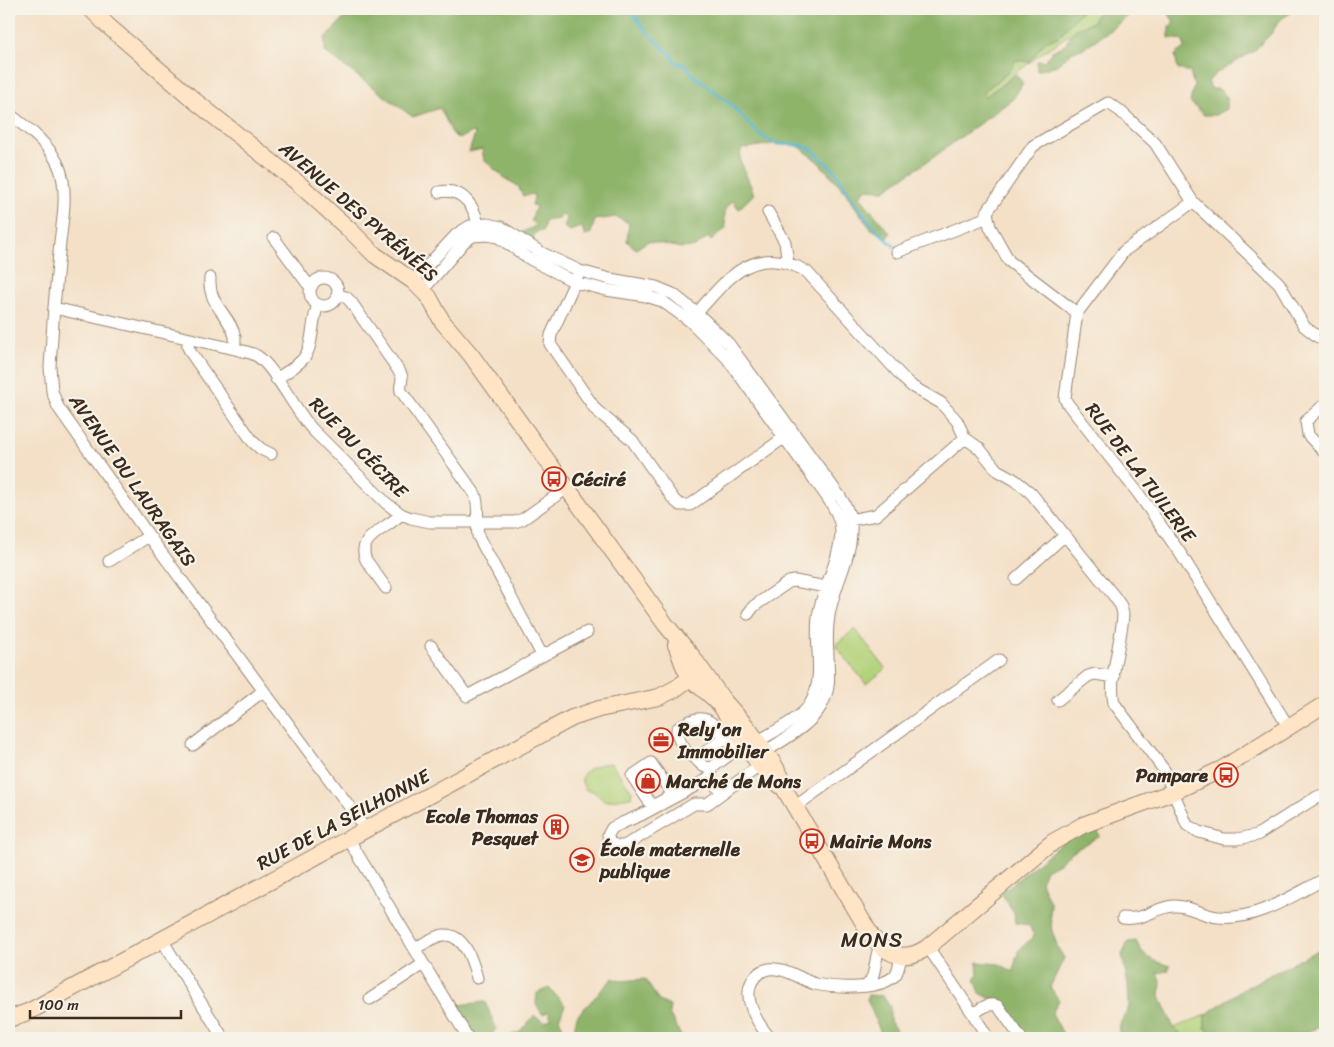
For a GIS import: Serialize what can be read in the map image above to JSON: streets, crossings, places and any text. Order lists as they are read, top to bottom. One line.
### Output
{"streets":{"street":["AVENUE DES PYRÉNÉES","RUE DU CÉCIRE","RUE DE LA TUILERIE","AVENUE DU LAURAGAIS","RUE DE LA SEILHONNE"]},"crossings":[["AVENUE DES PYRÉNÉES","RUE DU CÉCIRE"],["AVENUE DES PYRÉNÉES","RUE DE LA SEILHONNE"],["RUE DU CÉCIRE","AVENUE DU LAURAGAIS"],["AVENUE DU LAURAGAIS","RUE DE LA SEILHONNE"]],"districts":["MONS"],"places":{"bus stop":["Céciré","Pampare","Mairie Mons"],"office":["Rely'on Immobilier"],"shop":["Marché de Mons"],"building":["Ecole Thomas Pesquet"],"school or university":["École maternelle publique"]},"scale_bar":"100 m"}
